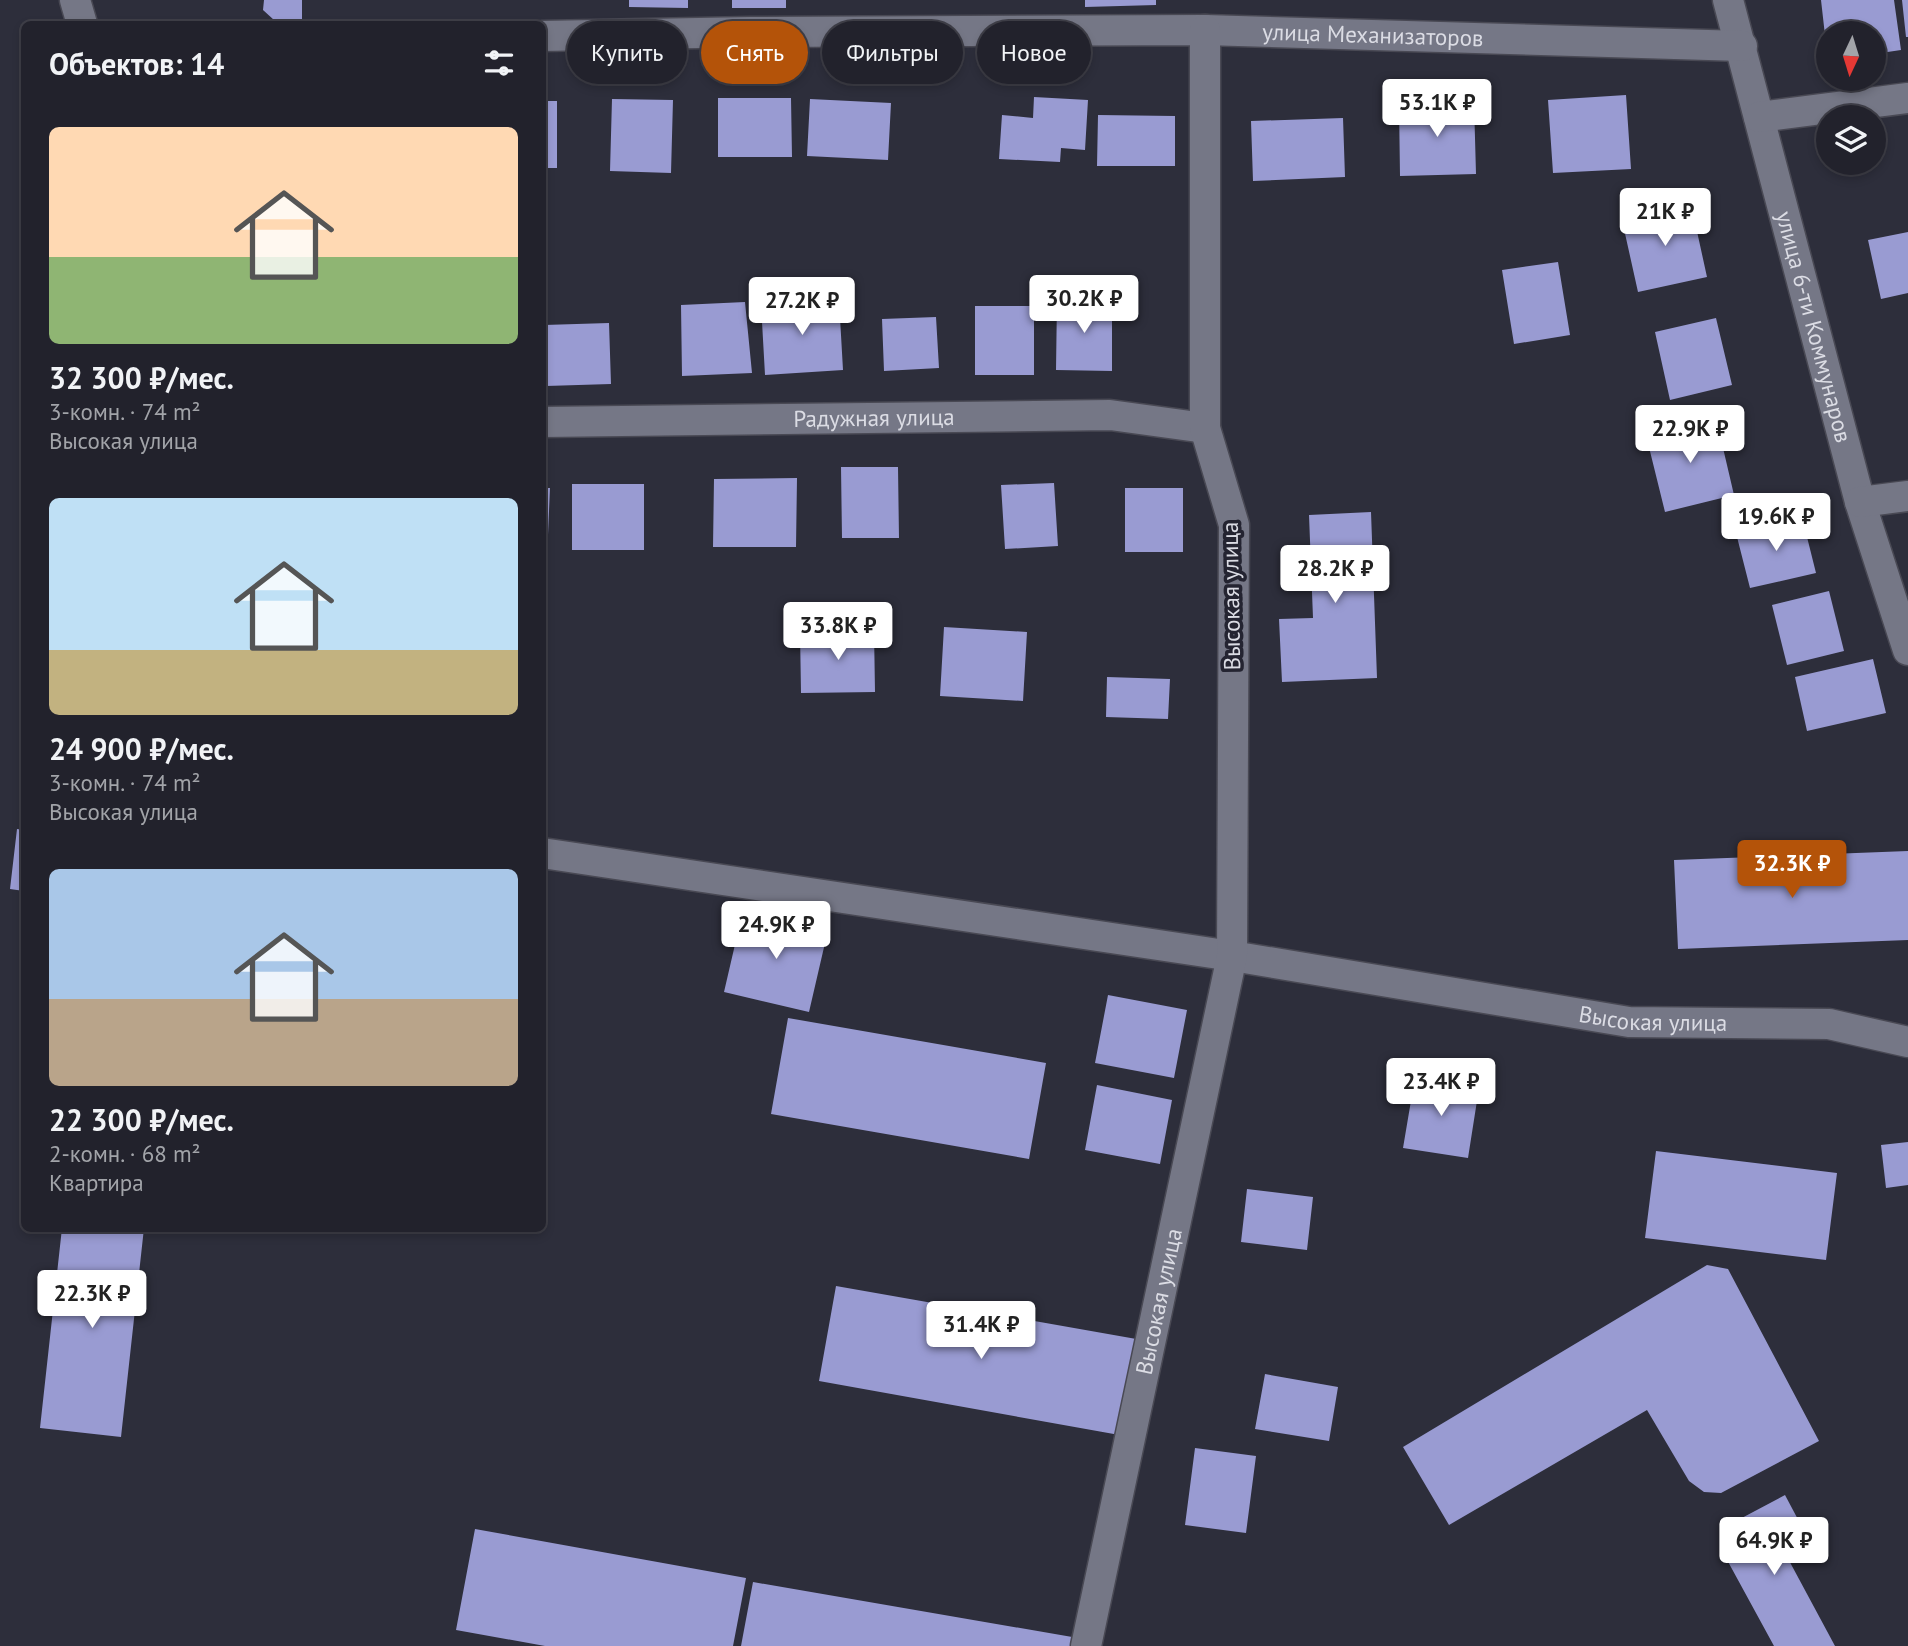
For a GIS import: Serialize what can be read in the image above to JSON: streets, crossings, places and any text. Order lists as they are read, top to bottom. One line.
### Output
{"streets":{"street":["улица Механизаторов","улица 6-ти Коммунаров","Радужная улица","Высокая улица"]},"crossings":[["улица Механизаторов","улица 6-ти Коммунаров"],["улица Механизаторов","Высокая улица"],["Радужная улица","Высокая улица"]],"north":"bottom","page":{"chip":["Купить","Снять","Фильтры","Новое"],"heading":"Объектов: 14","price":["53.1K ₽","21K ₽","30.2K ₽","27.2K ₽","22.9K ₽","19.6K ₽","28.2K ₽","33.8K ₽","32.3K ₽","24.9K ₽","23.4K ₽","22.3K ₽","31.4K ₽","64.9K ₽"],"list":[{"name":"32 300 ₽/мес.","note":"3-комн. · 74 m² · Высокая улица"},{"name":"24 900 ₽/мес.","note":"3-комн. · 74 m² · Высокая улица"},{"name":"22 300 ₽/мес.","note":"2-комн. · 68 m² · Квартира"}]}}
